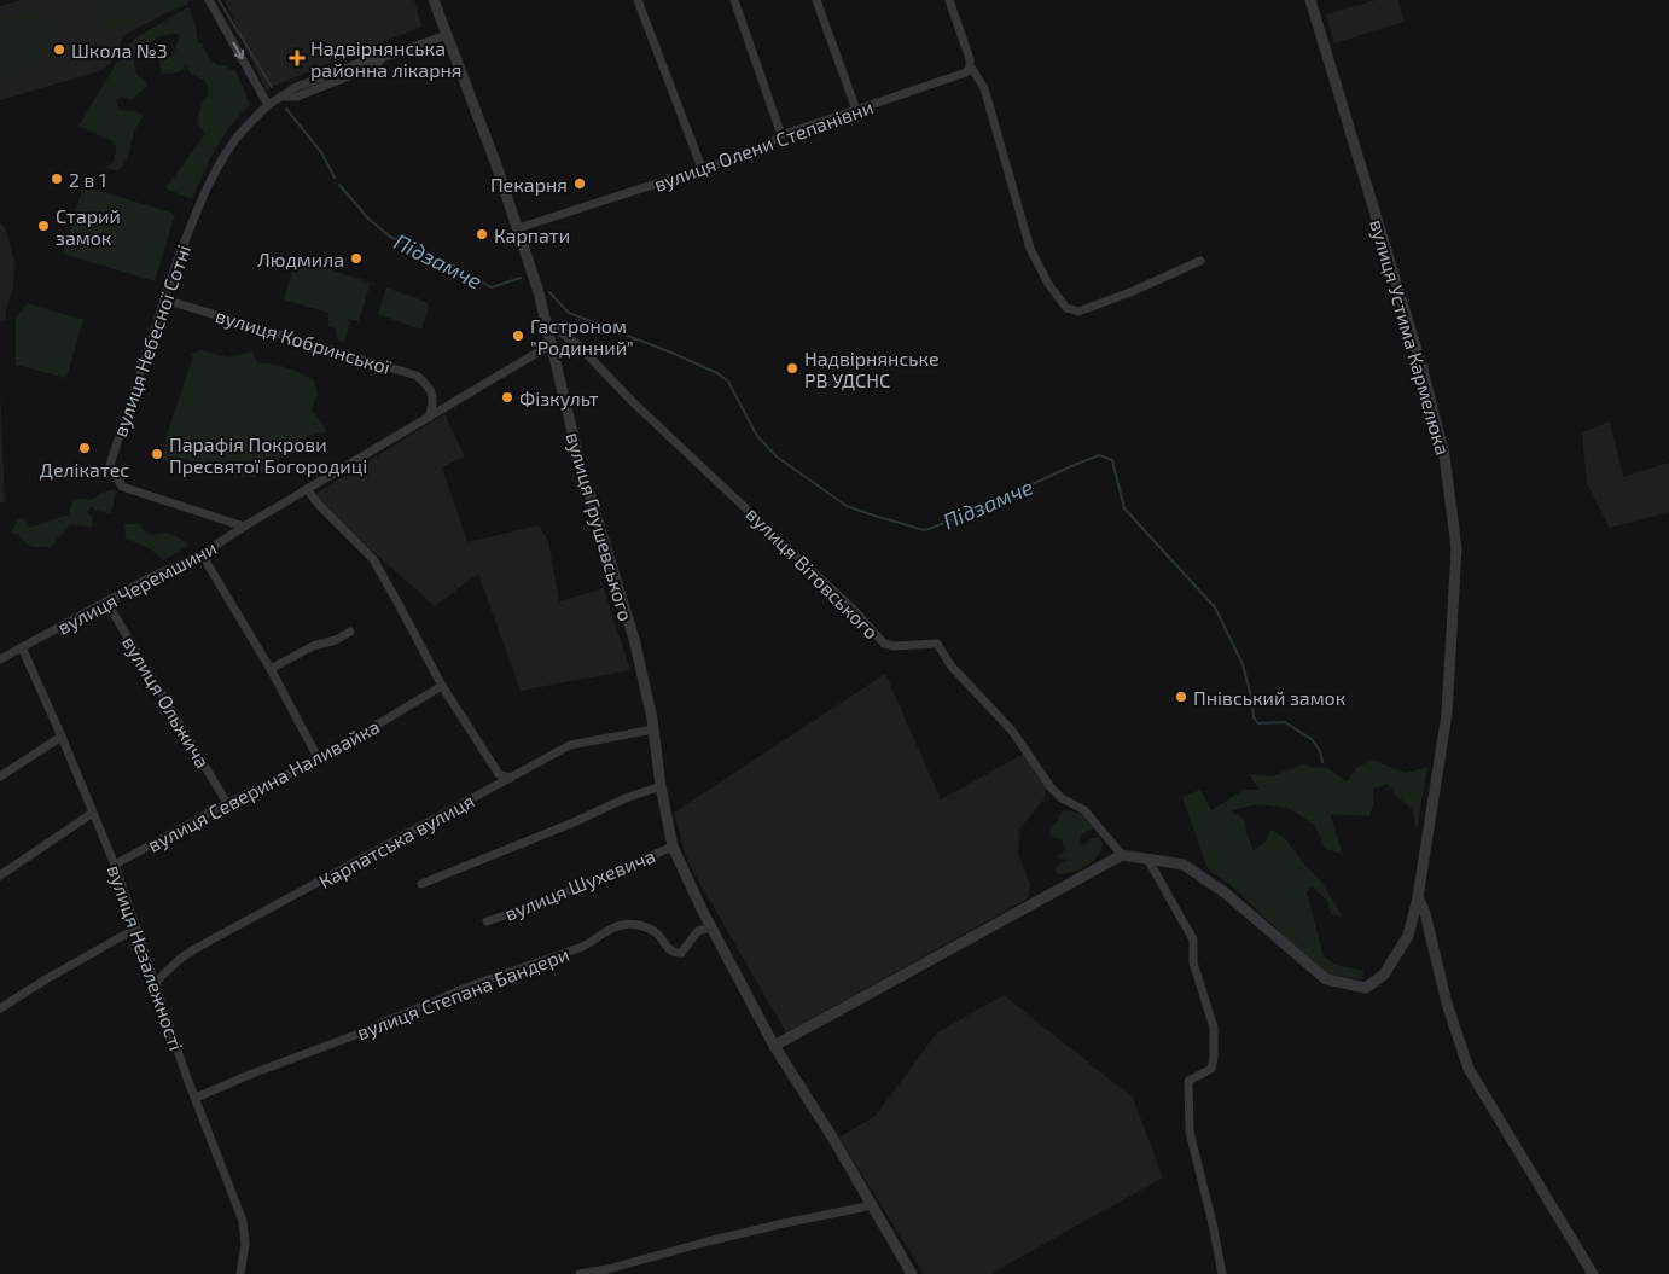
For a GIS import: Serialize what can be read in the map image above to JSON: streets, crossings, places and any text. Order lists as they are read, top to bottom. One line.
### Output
{"streets":{"street":["вулиця Олени Степанівни","вулиця Устима Кармелюка","вулиця Небесної Сотні","вулиця Кобринської","вулиця Грушевського","вулиця Вітовського","вулиця Черемшини","вулиця Ольжича","вулиця Северина Наливайка","Карпатська вулиця","вулиця Шухевича","вулиця Незалежності","вулиця Степана Бандери"]},"crossings":[["вулиця Олени Степанівни","вулиця Грушевського"],["вулиця Устима Кармелюка","вулиця Вітовського"],["вулиця Небесної Сотні","вулиця Кобринської"],["вулиця Небесної Сотні","вулиця Грушевського"],["вулиця Небесної Сотні","вулиця Черемшини"],["вулиця Кобринської","вулиця Черемшини"],["вулиця Грушевського","вулиця Вітовського"],["вулиця Грушевського","вулиця Черемшини"],["вулиця Грушевського","Карпатська вулиця"],["вулиця Грушевського","вулиця Шухевича"],["вулиця Грушевського","вулиця Степана Бандери"],["вулиця Черемшини","вулиця Ольжича"],["вулиця Черемшини","вулиця Незалежності"],["вулиця Ольжича","вулиця Северина Наливайка"],["вулиця Северина Наливайка","вулиця Незалежності"],["Карпатська вулиця","вулиця Незалежності"],["вулиця Незалежності","вулиця Степана Бандери"]],"water":["Підзамче"],"places":{"other":["Школа №3","2 в 1","Пекарня","Старий замок","Карпати","Людмила","Гастроном \"Родинний\"","Надвірнянське РВ УДСНС","Фізкульт","Делікатес","Парафія Покрови Пресвятої Богородиці","Пнівський замок"],"health":["Надвірнянська районна лікарня"]}}
